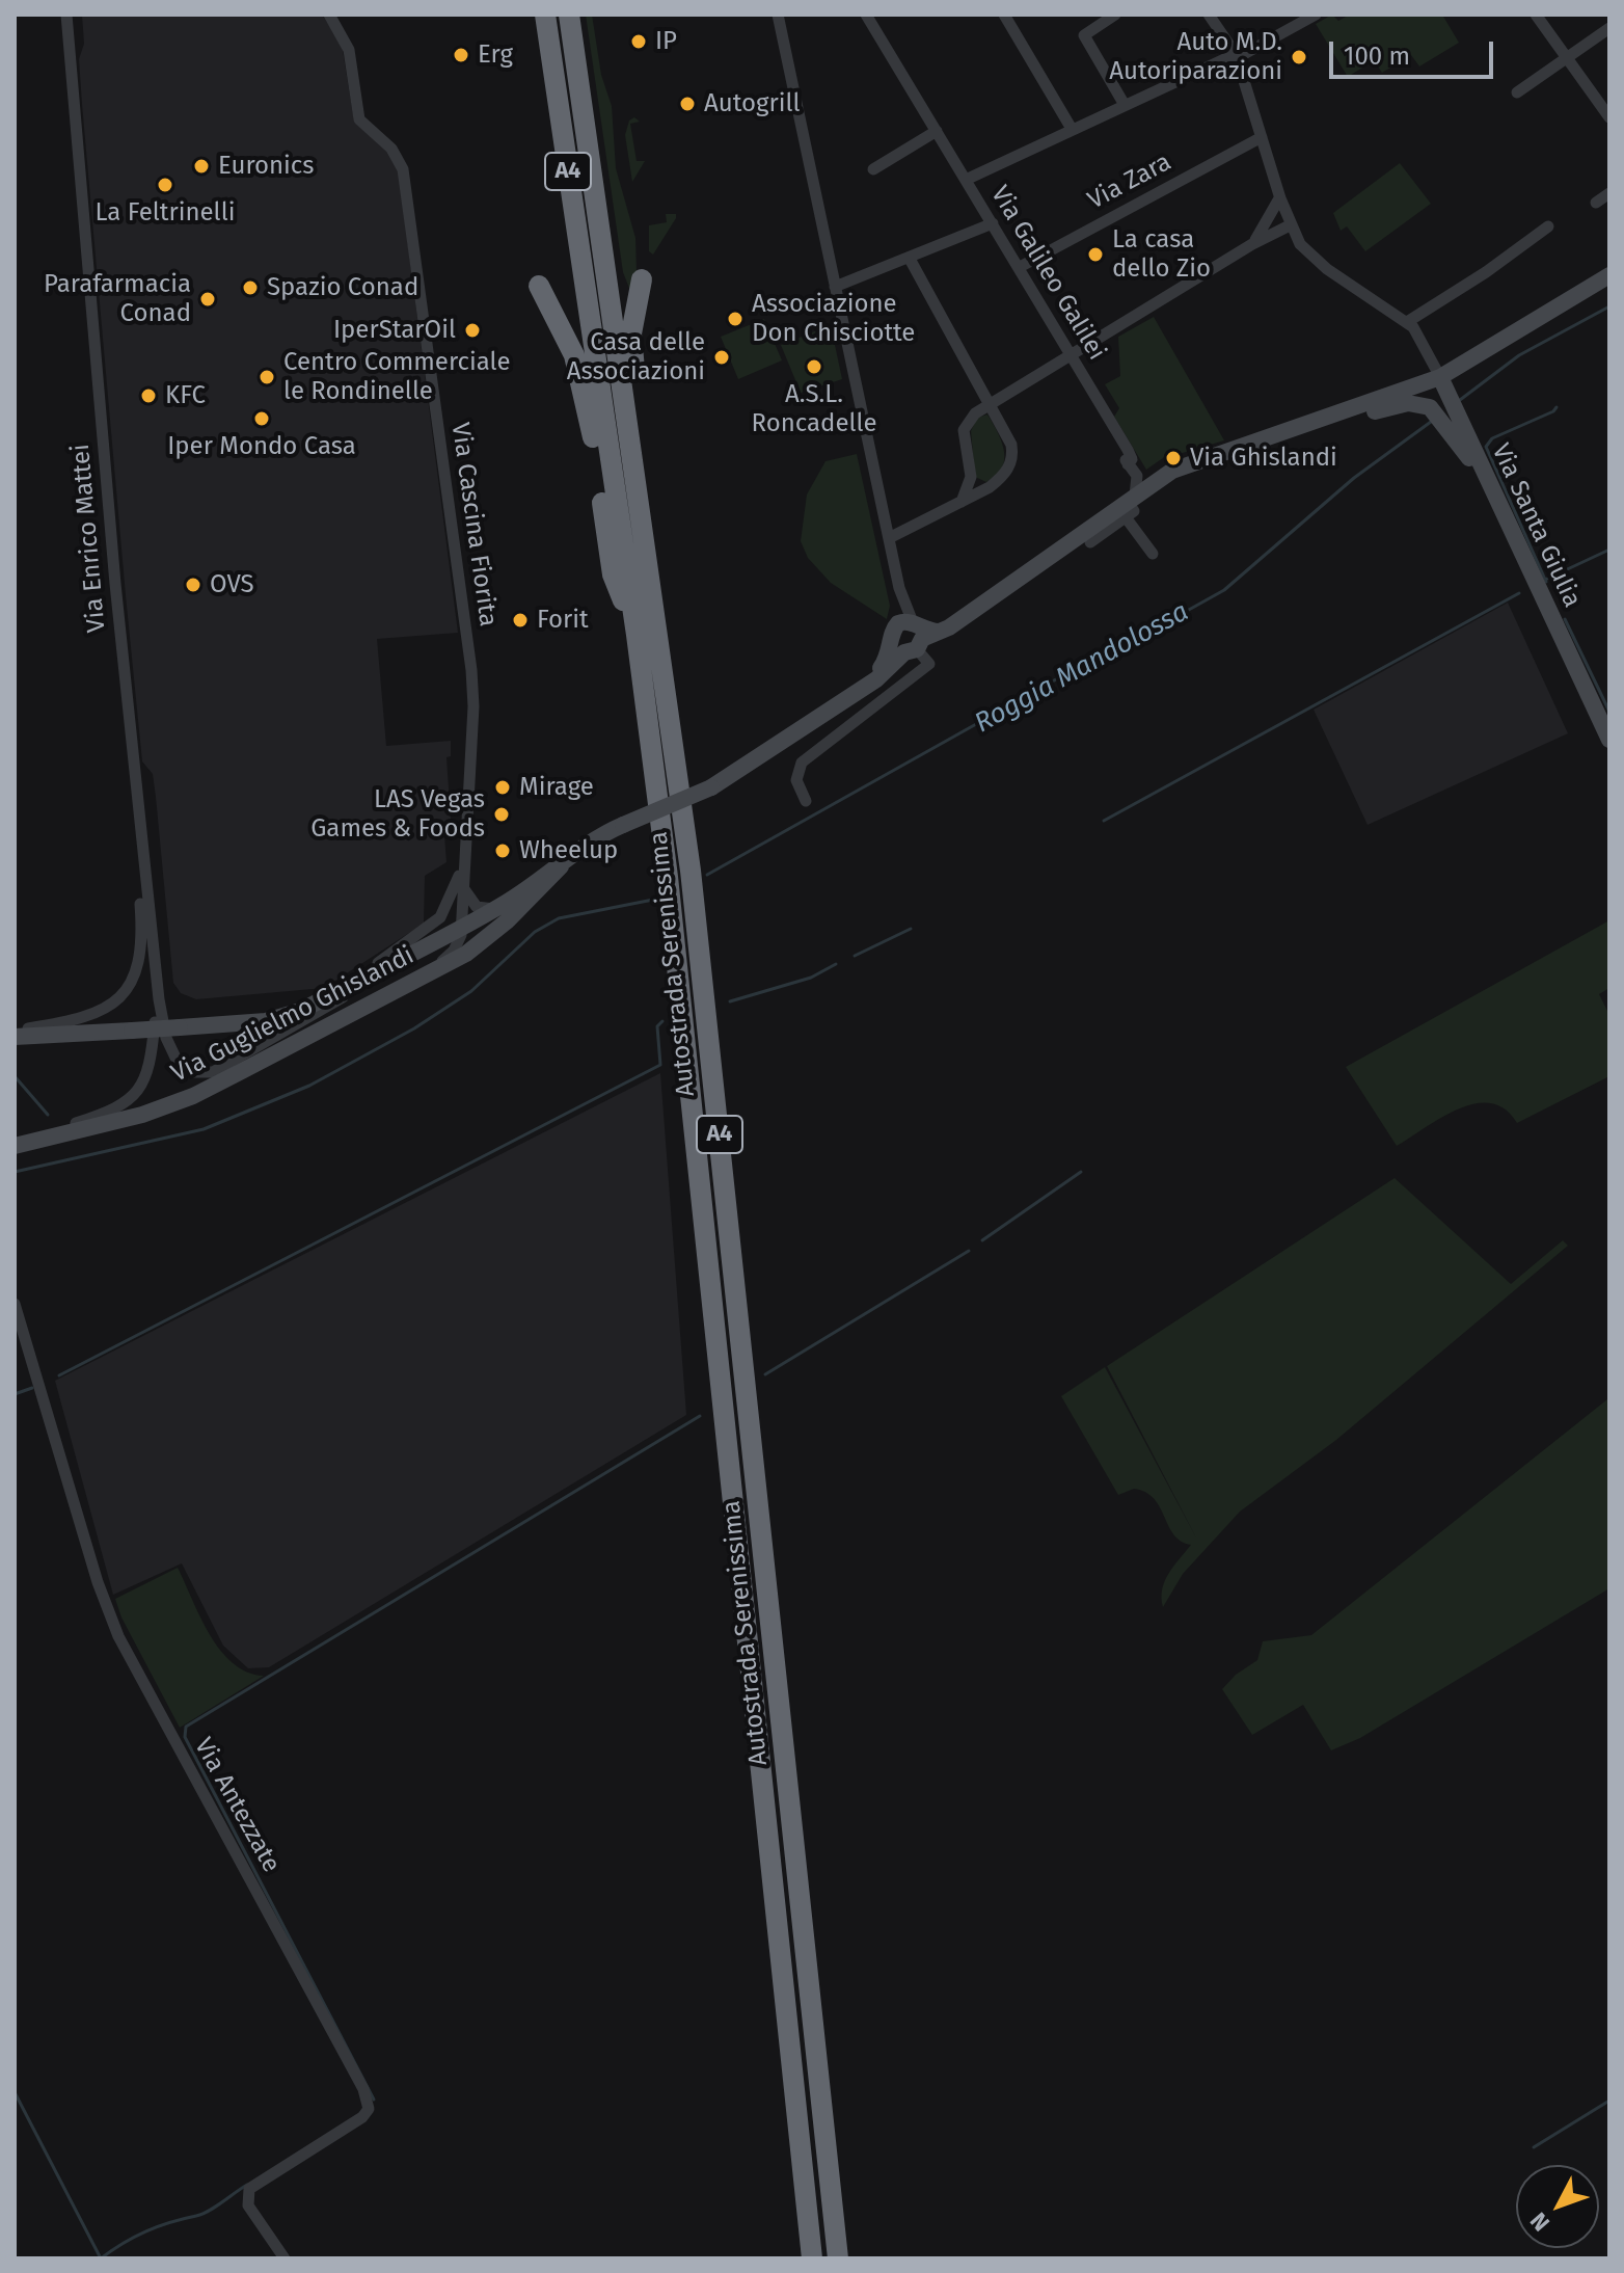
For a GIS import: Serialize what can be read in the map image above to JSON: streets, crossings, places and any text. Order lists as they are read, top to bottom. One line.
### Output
{"streets":{"highway":["A4","Autostrada Serenissima"],"street":["Via Zara","Via Galileo Galilei","Via Cascina Fiorita","Via Santa Giulia","Via Enrico Mattei","Via Guglielmo Ghislandi","Via Antezzate"]},"crossings":[["Via Zara","Via Galileo Galilei"],["Via Galileo Galilei","Via Guglielmo Ghislandi"],["Via Santa Giulia","Via Guglielmo Ghislandi"]],"water":["Roggia Mandolossa"],"places":["IP","Erg","Auto M.D. Autoriparazioni","Autogrill","Euronics","La Feltrinelli","La casa dello Zio","Spazio Conad","Parafarmacia Conad","Associazione Don Chisciotte","IperStarOil","Casa delle Associazioni","A.S.L. Roncadelle","Centro Commerciale le Rondinelle","KFC","Iper Mondo Casa","Via Ghislandi","OVS","Forit","Mirage","LAS Vegas Games & Foods","Wheelup"],"scale_bar":"100 m","north":"bottom left"}
